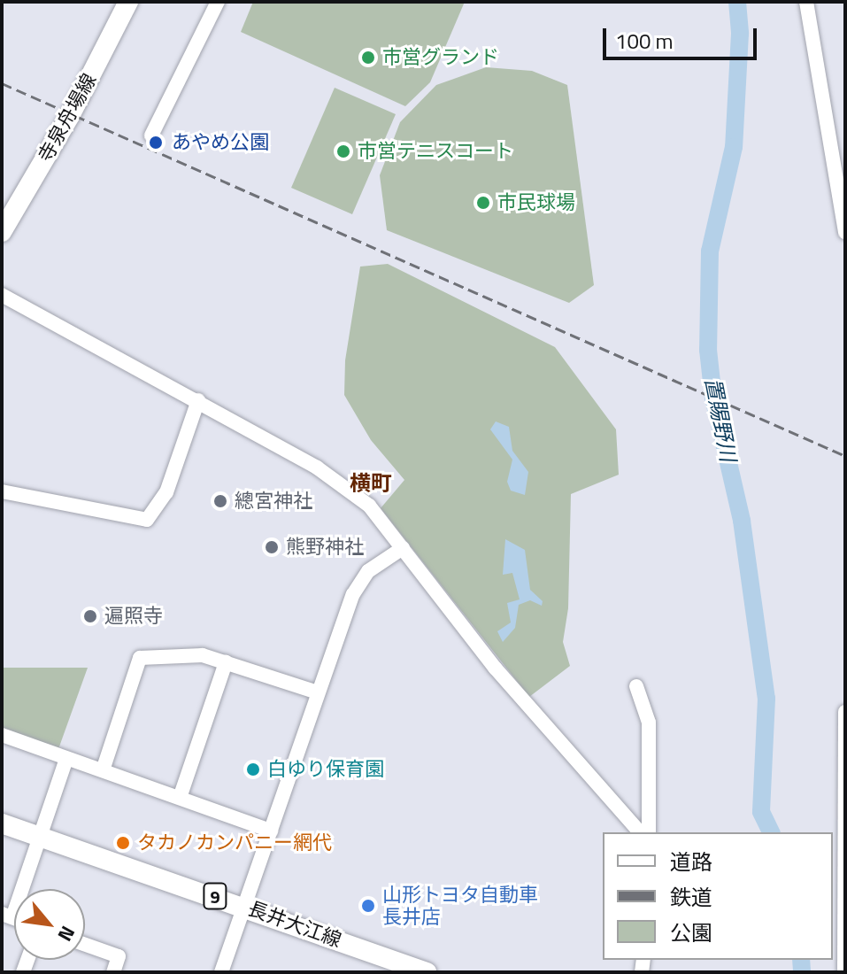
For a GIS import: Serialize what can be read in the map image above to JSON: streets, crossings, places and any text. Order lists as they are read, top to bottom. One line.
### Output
{"streets":{"main road":["寺泉舟場線","9","長井大江線"]},"districts":["横町"],"water":["置賜野川"],"places":["市営グランド","あやめ公園","市営テニスコート","市民球場","總宮神社","熊野神社","遍照寺","白ゆり保育園","タカノカンパニー網代","山形トヨタ自動車 長井店"],"legend":["道路","鉄道","公園"],"scale_bar":"100 m","north":"bottom right"}
